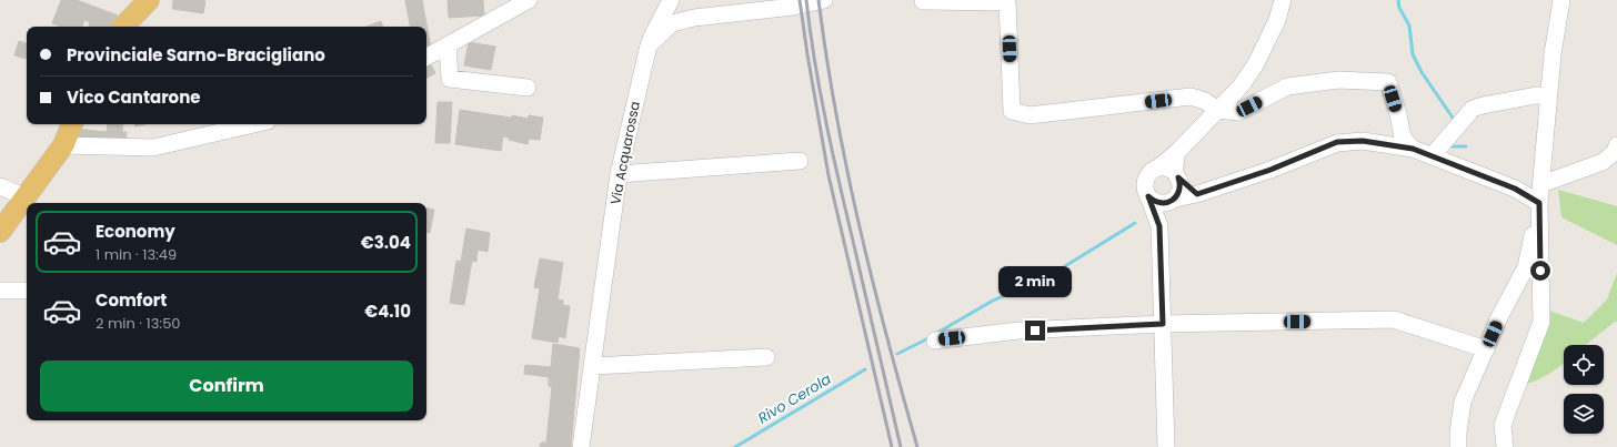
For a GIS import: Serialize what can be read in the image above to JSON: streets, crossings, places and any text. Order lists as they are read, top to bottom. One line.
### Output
{"streets":{"street":["Via Acquarossa"]},"water":["Rivo Cerola"],"page":{"banner":["Provinciale Sarno-Bracigliano","Vico Cantarone"],"list":[{"name":"Economy","note":"1 min · 13:49","value":"€3.04"},{"name":"Comfort","note":"2 min · 13:50","value":"€4.10"}],"bubble":"2 min","buttons":"Confirm"}}
